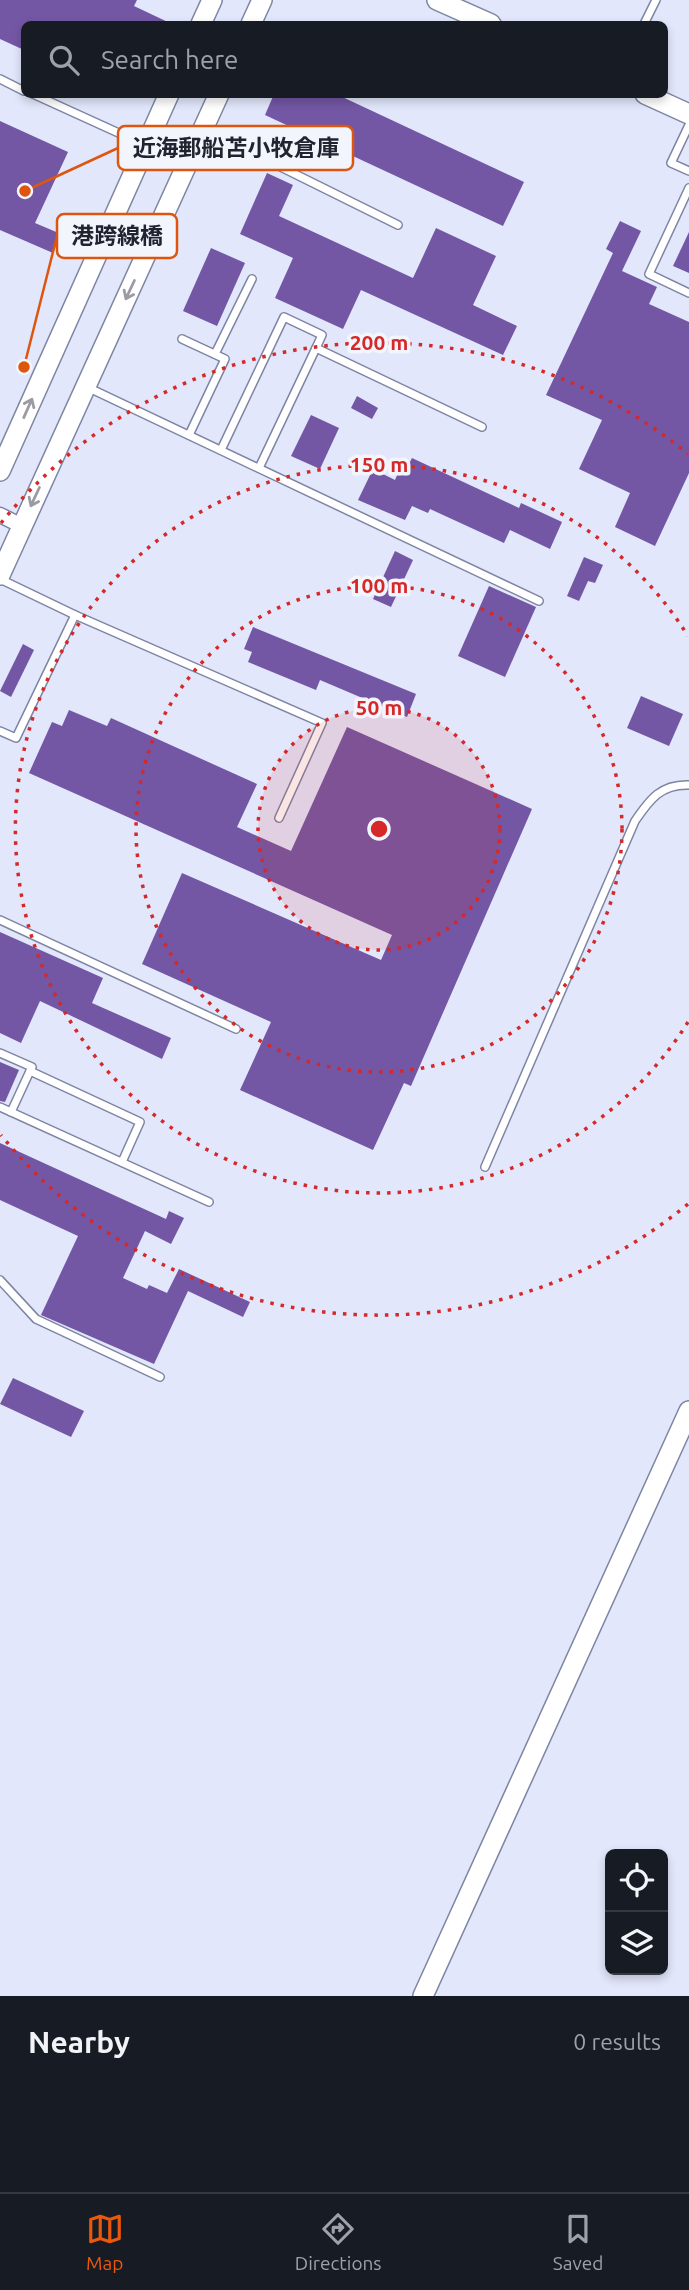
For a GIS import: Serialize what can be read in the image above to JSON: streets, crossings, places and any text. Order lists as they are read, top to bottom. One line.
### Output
{"places":["近海郵船苫小牧倉庫","港跨線橋"],"page":{"search":"Search here","heading":["Nearby","0 results"],"nav":["Map","Directions","Saved"]},"rings":["200 m","150 m","100 m","50 m"]}
